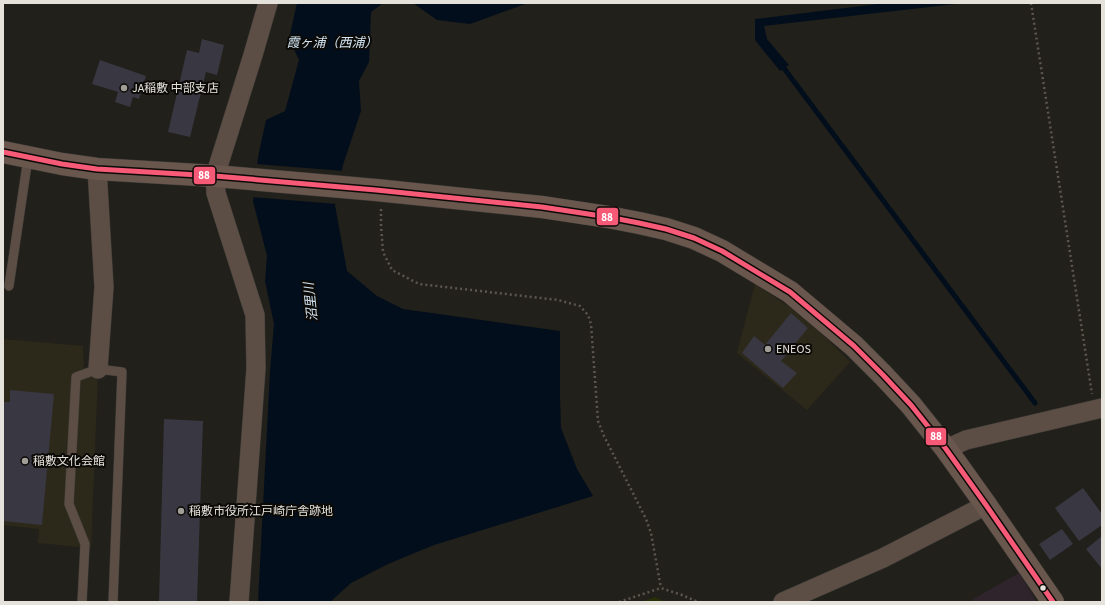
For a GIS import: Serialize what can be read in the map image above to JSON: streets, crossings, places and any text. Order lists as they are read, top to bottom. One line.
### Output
{"water":["霞ヶ浦（西浦）","沼里川"],"places":["JA稲敷 中部支店","ENEOS","稲敷文化会館","稲敷市役所江戸崎庁舎跡地"],"lines":["transit line 88"]}
